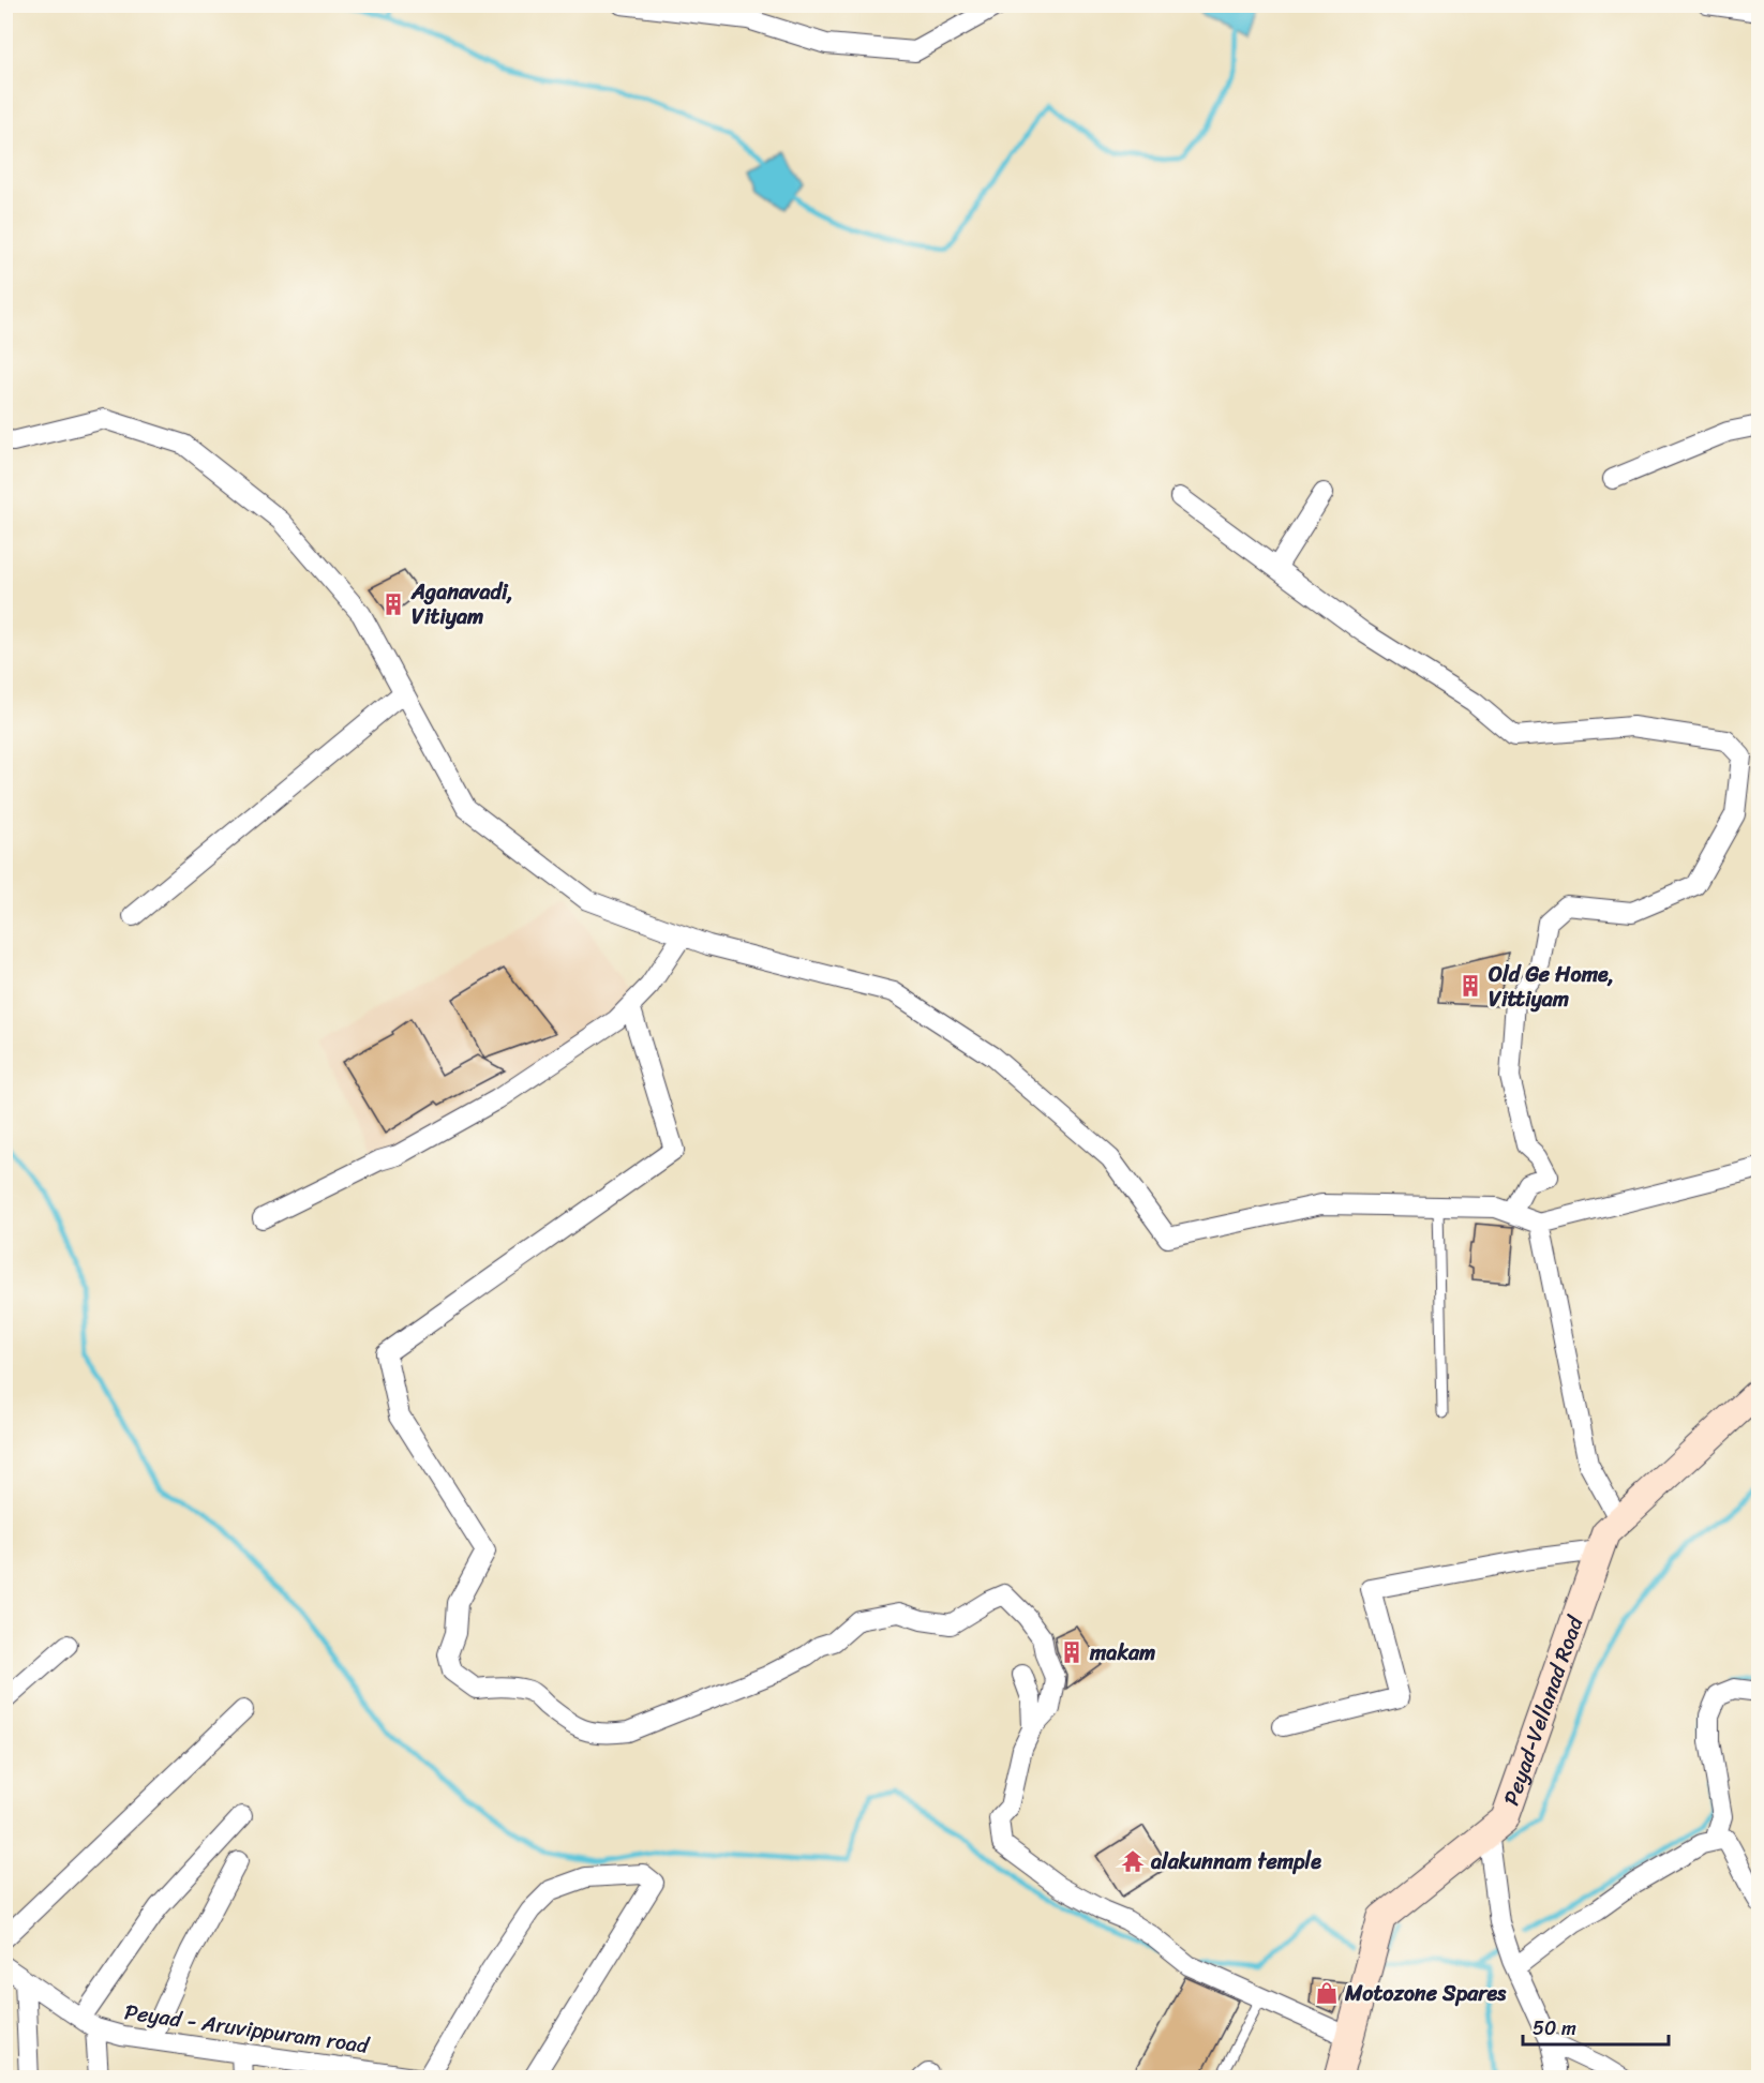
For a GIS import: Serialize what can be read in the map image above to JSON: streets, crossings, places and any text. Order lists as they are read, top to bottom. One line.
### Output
{"streets":{"main road":["Peyad-Vellanad Road"],"street":["Peyad - Aruvippuram road"]},"places":{"building":["Aganavadi, Vitiyam","Old Ge Home, Vittiyam","makam"],"temple":["alakunnam temple"],"shop":["Motozone Spares"]},"scale_bar":"50 m"}
